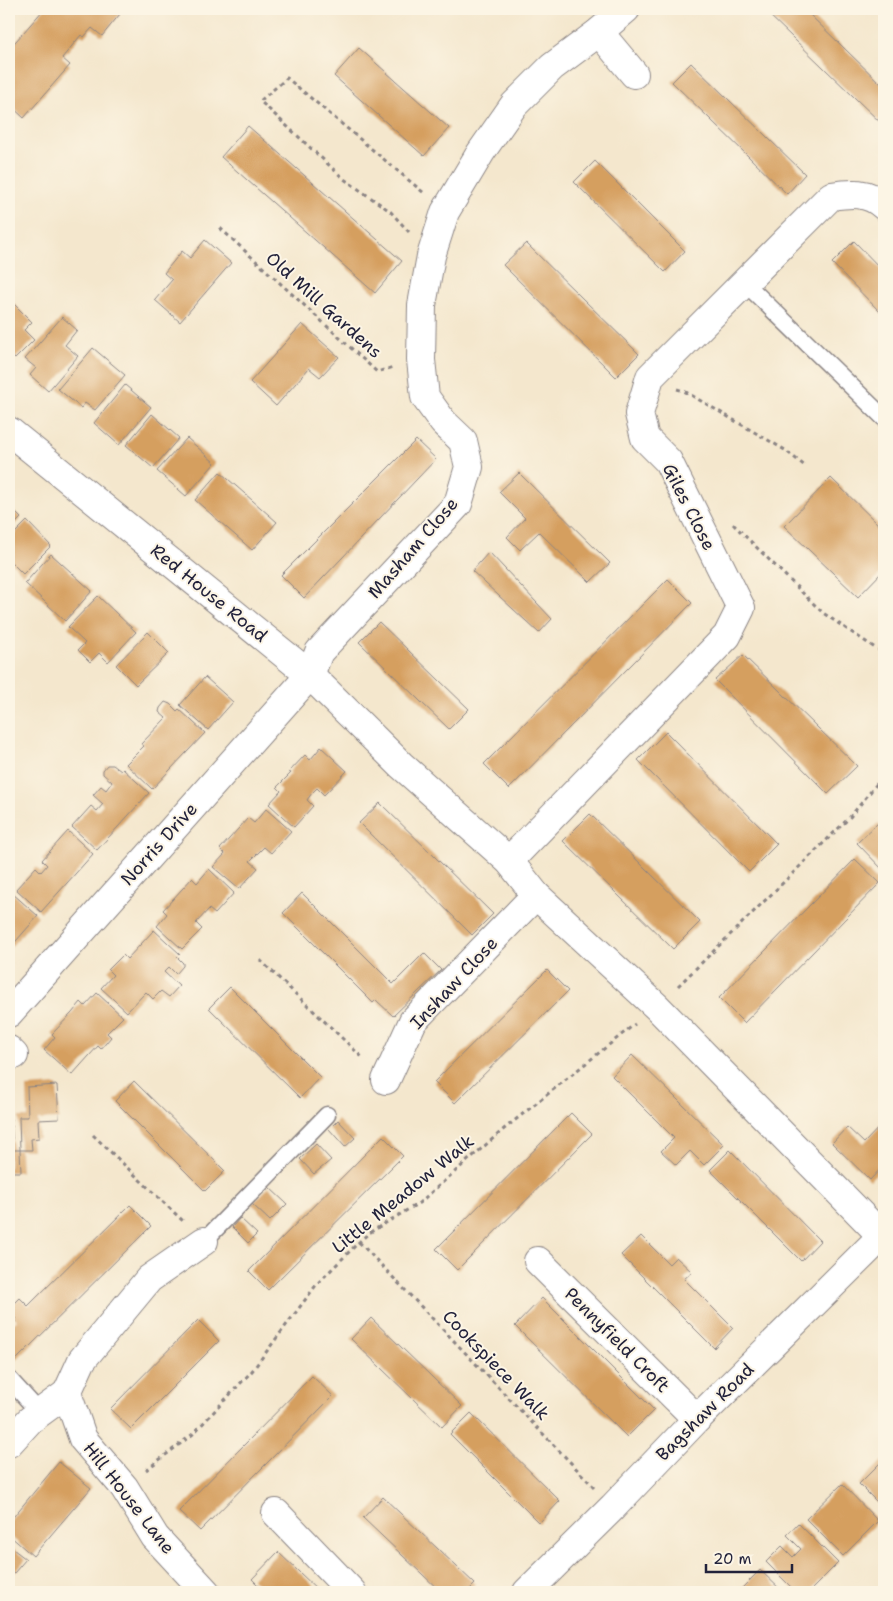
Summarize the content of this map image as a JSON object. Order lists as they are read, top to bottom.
{
  "streets": {
    "street": [
      "Giles Close",
      "Masham Close",
      "Red House Road",
      "Norris Drive",
      "Inshaw Close",
      "Pennyfield Croft",
      "Bagshaw Road",
      "Hill House Lane"
    ],
    "path": ["Old Mill Gardens", "Little Meadow Walk", "Cookspiece Walk"]
  },
  "crossings": [
    ["Old Mill Gardens", "Masham Close"],
    ["Giles Close", "Red House Road"],
    ["Masham Close", "Red House Road"],
    ["Masham Close", "Norris Drive"],
    ["Red House Road", "Norris Drive"],
    ["Red House Road", "Inshaw Close"],
    ["Red House Road", "Little Meadow Walk"],
    ["Red House Road", "Bagshaw Road"],
    ["Little Meadow Walk", "Cookspiece Walk"],
    ["Little Meadow Walk", "Hill House Lane"],
    ["Pennyfield Croft", "Bagshaw Road"],
    ["Cookspiece Walk", "Bagshaw Road"]
  ],
  "scale_bar": "20 m"
}
